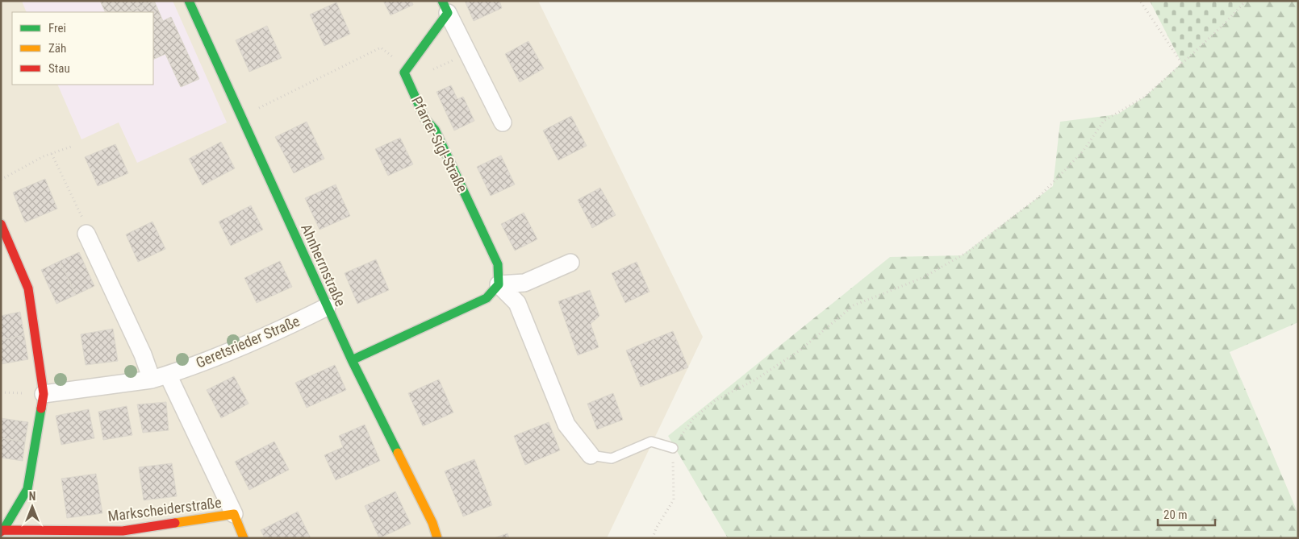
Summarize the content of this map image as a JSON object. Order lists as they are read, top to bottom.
{
  "streets": {
    "street": [
      "Pfarrer-Sigl-Straße",
      "Ahnherrnstraße",
      "Geretsrieder Straße",
      "Markscheiderstraße"
    ]
  },
  "crossings": [
    ["Ahnherrnstraße", "Geretsrieder Straße"]
  ],
  "legend": ["Frei", "Zäh", "Stau"],
  "scale_bar": "20 m",
  "north": "top"
}
